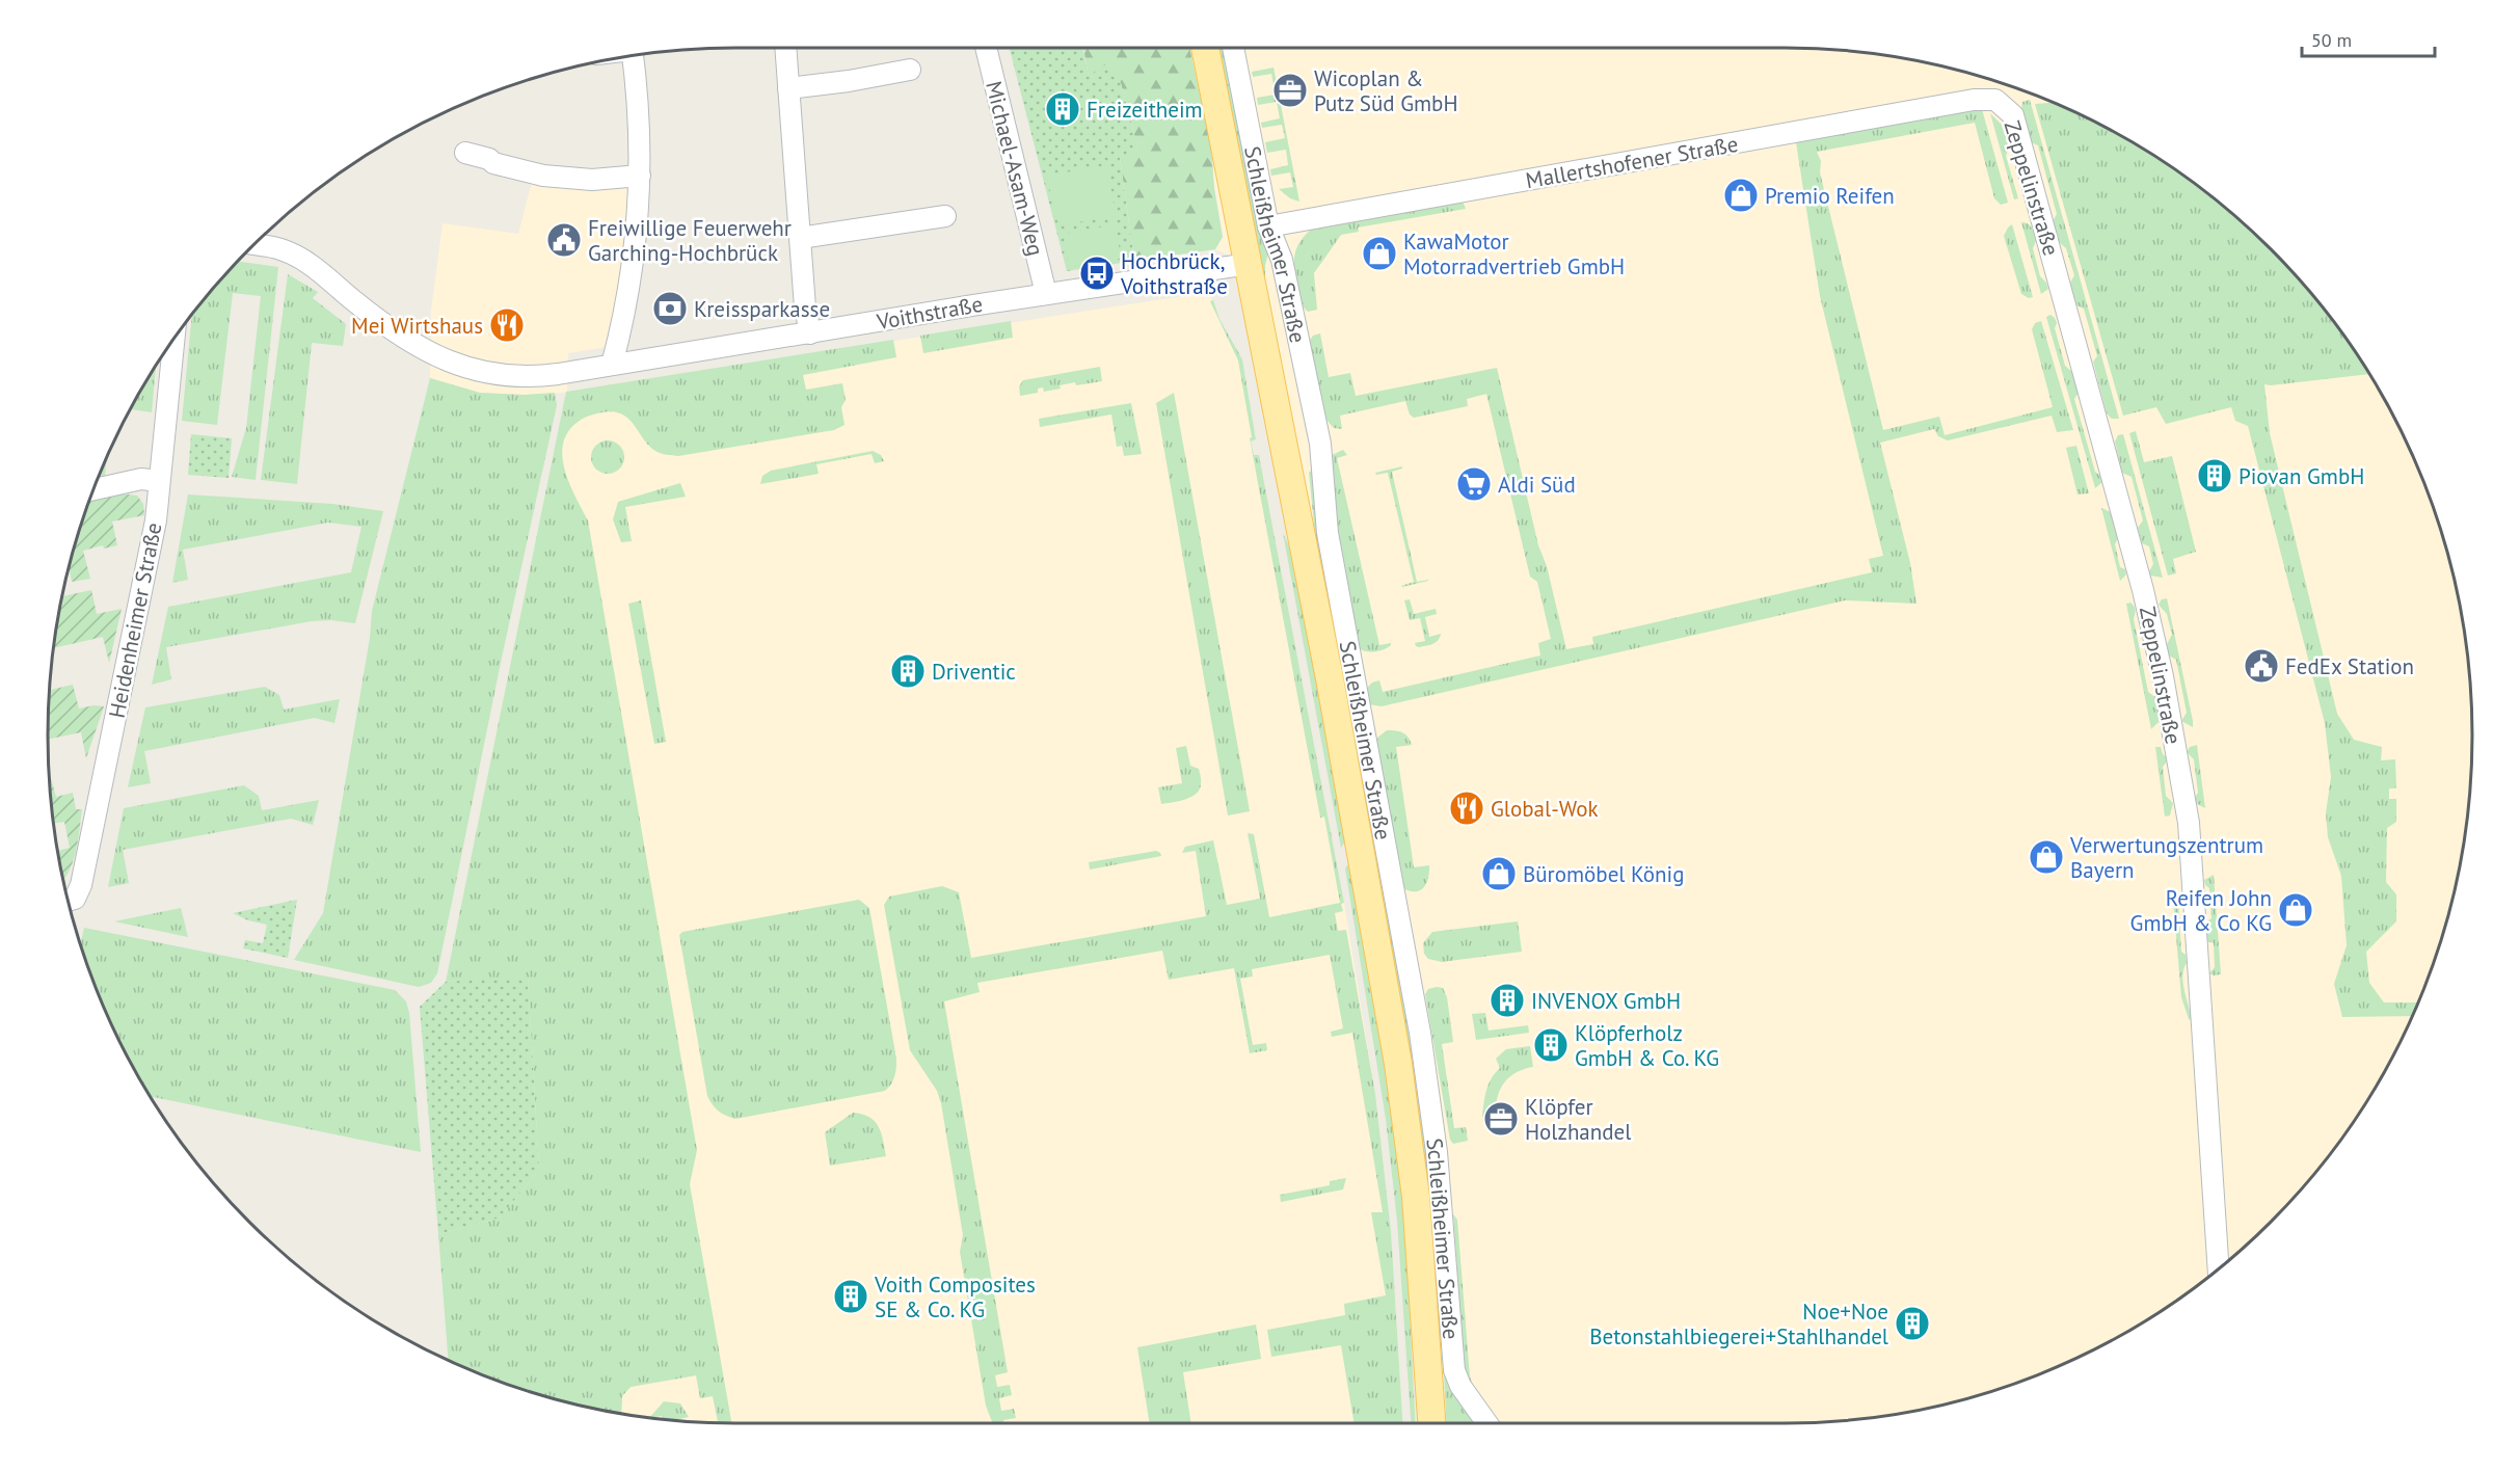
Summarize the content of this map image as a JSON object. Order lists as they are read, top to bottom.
{
  "streets": {
    "main road": ["Schleißheimer Straße"],
    "street": [
      "Mallertshofener Straße",
      "Michael-Asam-Weg",
      "Zeppelinstraße",
      "Voithstraße",
      "Heidenheimer Straße"
    ]
  },
  "crossings": [
    ["Mallertshofener Straße", "Zeppelinstraße"],
    ["Mallertshofener Straße", "Schleißheimer Straße"],
    ["Michael-Asam-Weg", "Voithstraße"],
    ["Schleißheimer Straße", "Voithstraße"]
  ],
  "places": {
    "office": ["Wicoplan & Putz Süd GmbH", "Klöpfer Holzhandel"],
    "building": [
      "Freizeitheim",
      "Piovan GmbH",
      "Driventic",
      "INVENOX GmbH",
      "Klöpferholz GmbH & Co. KG",
      "Voith Composites SE & Co. KG",
      "Noe+Noe Betonstahlbiegerei+Stahlhandel"
    ],
    "shop": [
      "Premio Reifen",
      "KawaMotor Motorradvertrieb GmbH",
      "Verwertungszentrum Bayern",
      "Büromöbel König",
      "Reifen John GmbH & Co KG"
    ],
    "public building": ["Freiwillige Feuerwehr Garching-Hochbrück", "FedEx Station"],
    "bus stop": ["Hochbrück, Voithstraße"],
    "bank": ["Kreissparkasse"],
    "restaurant": ["Mei Wirtshaus", "Global-Wok"],
    "supermarket": ["Aldi Süd"]
  },
  "scale_bar": "50 m"
}
